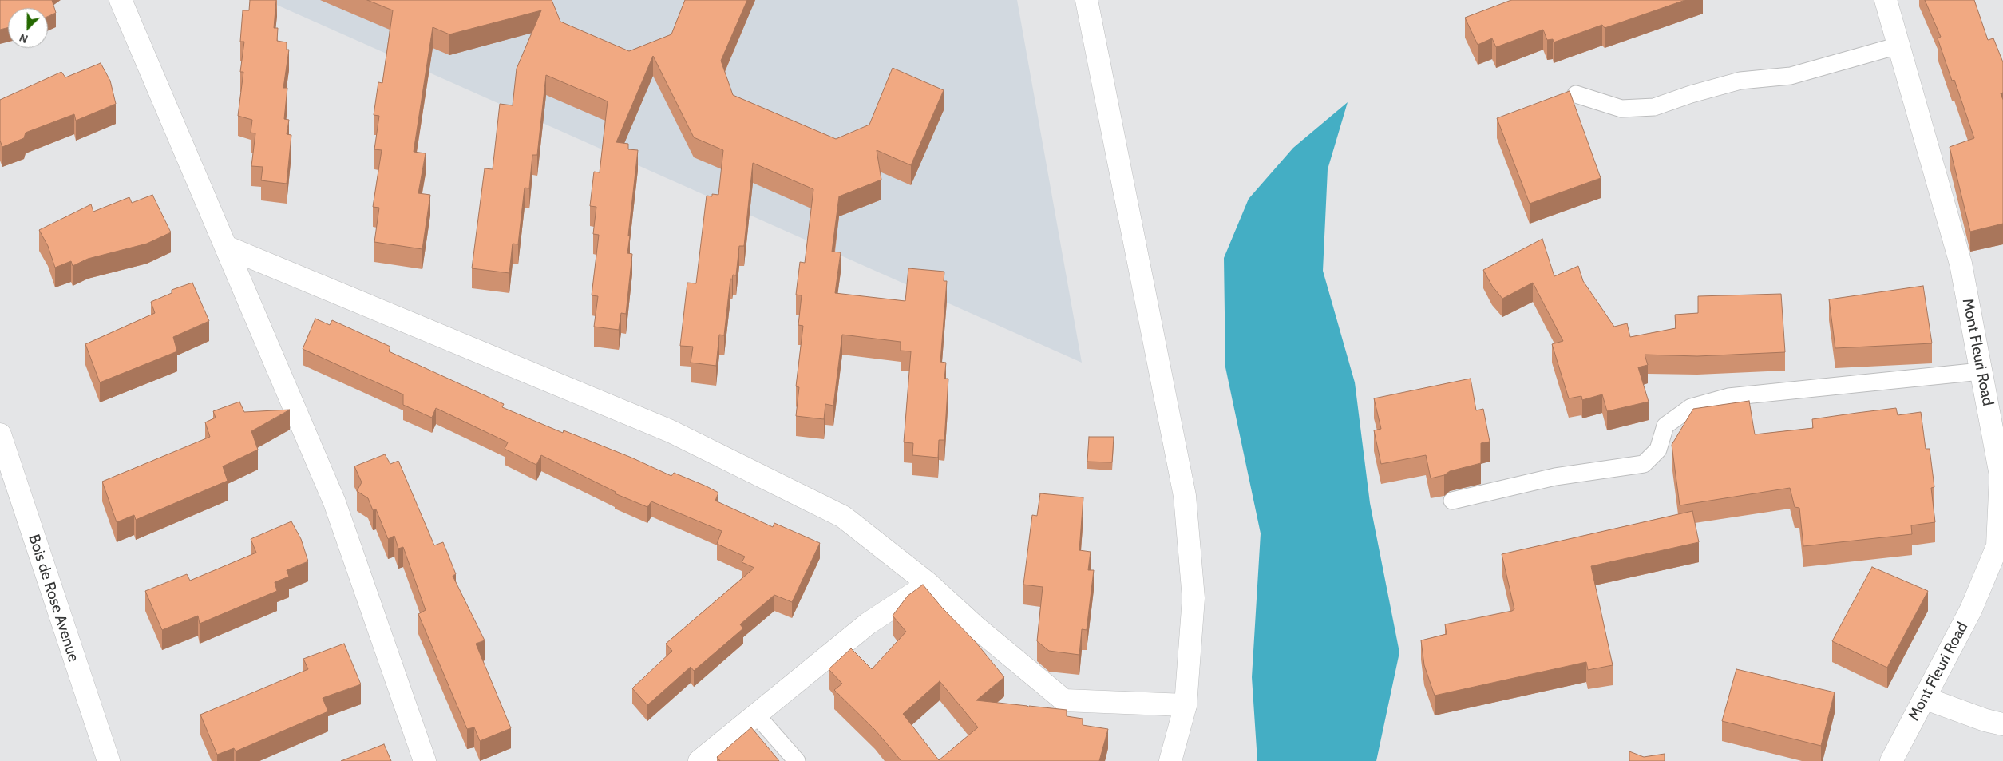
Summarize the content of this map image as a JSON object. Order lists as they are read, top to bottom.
{
  "streets": {
    "street": ["Mont Fleuri Road", "Bois de Rose Avenue"]
  },
  "north": "bottom left"
}
